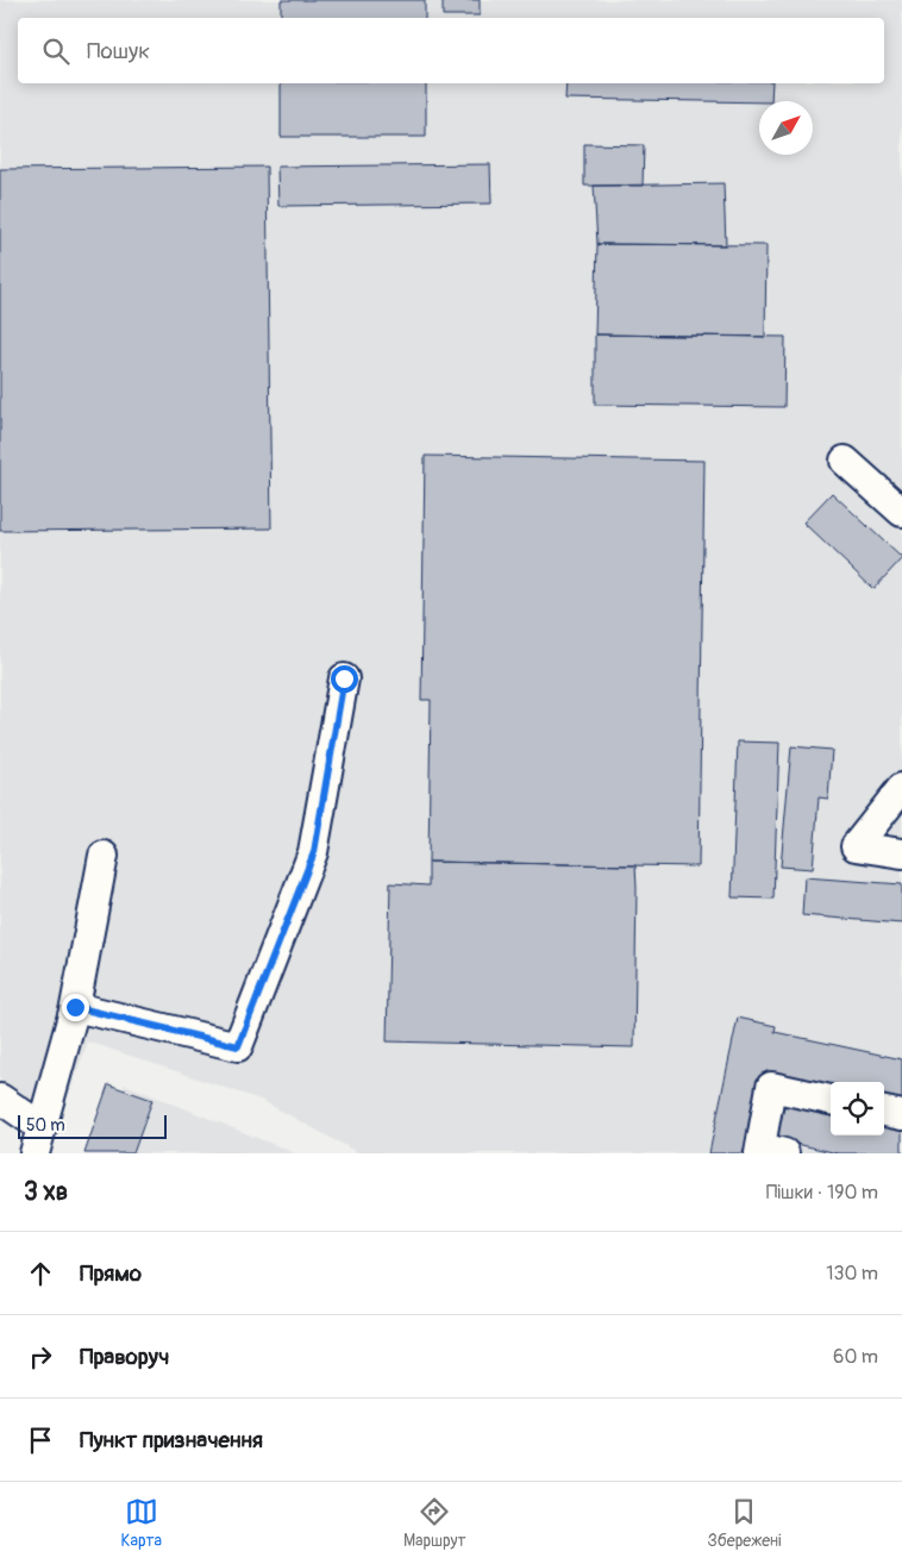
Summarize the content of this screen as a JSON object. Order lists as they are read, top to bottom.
{
  "scale_bar": "50 m",
  "north": "top right",
  "page": {
    "search": "Пошук",
    "scale": "50 m",
    "heading": ["3 хв", "Пішки · 190 m"],
    "list": [
      ["Прямо", "130 m"],
      ["Праворуч", "60 m"],
      "Пункт призначення"
    ],
    "nav": ["Карта", "Маршрут", "Збережені"]
  }
}
